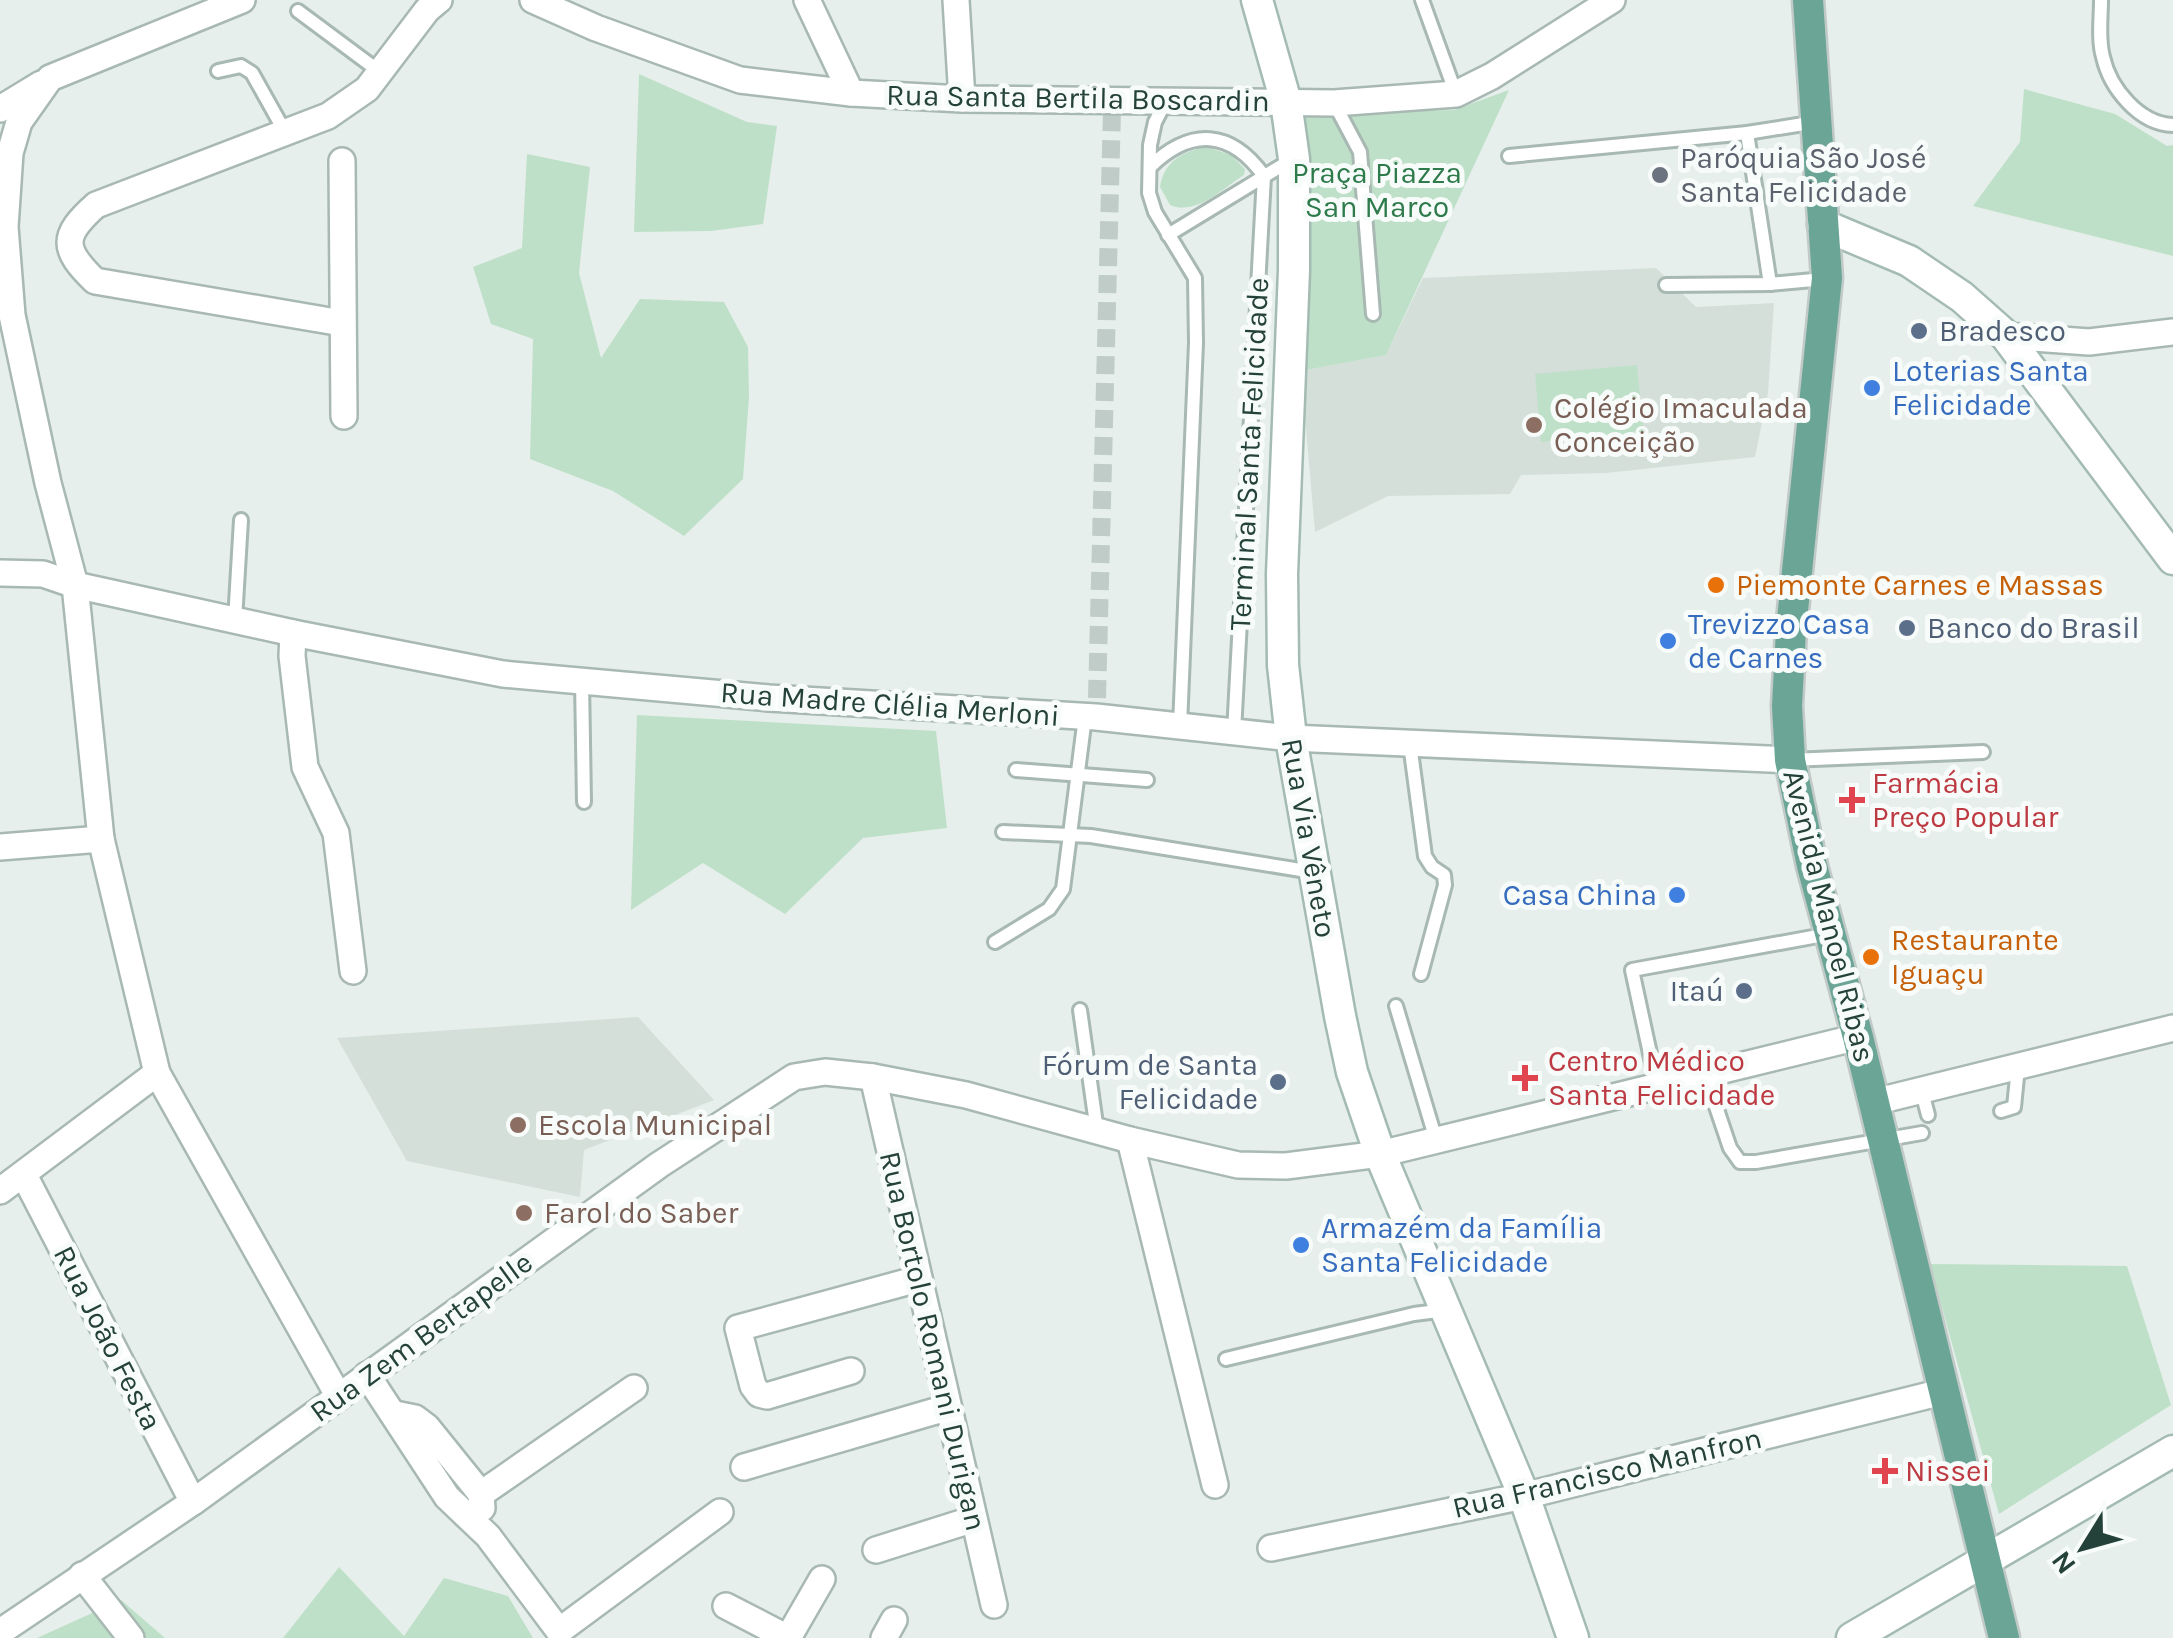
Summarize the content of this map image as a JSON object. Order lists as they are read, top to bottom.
{
  "streets": {
    "main road": ["Rua Via Vêneto", "Avenida Manoel Ribas"],
    "street": [
      "Rua Santa Bertila Boscardin",
      "Rua Madre Clélia Merloni",
      "Rua Zem Bertapelle",
      "Rua João Festa",
      "Rua Bortolo Romani Durigan",
      "Rua Francisco Manfron"
    ],
    "lane": ["Terminal Santa Felicidade"]
  },
  "crossings": [
    ["Rua Santa Bertila Boscardin", "Terminal Santa Felicidade"],
    ["Rua Santa Bertila Boscardin", "Rua Via Vêneto"],
    ["Terminal Santa Felicidade", "Rua Madre Clélia Merloni"],
    ["Rua Madre Clélia Merloni", "Rua Via Vêneto"],
    ["Rua Madre Clélia Merloni", "Avenida Manoel Ribas"],
    ["Rua Via Vêneto", "Rua Zem Bertapelle"],
    ["Rua Via Vêneto", "Rua Francisco Manfron"],
    ["Avenida Manoel Ribas", "Rua Zem Bertapelle"],
    ["Avenida Manoel Ribas", "Rua Francisco Manfron"],
    ["Rua Zem Bertapelle", "Rua João Festa"],
    ["Rua Zem Bertapelle", "Rua Bortolo Romani Durigan"]
  ],
  "parks": ["Praça Piazza San Marco"],
  "places": {
    "other": [
      "Paróquia São José Santa Felicidade",
      "Bradesco",
      "Loterias Santa Felicidade",
      "Colégio Imaculada Conceição",
      "Piemonte Carnes e Massas",
      "Banco do Brasil",
      "Trevizzo Casa de Carnes",
      "Casa China",
      "Restaurante Iguaçu",
      "Itaú",
      "Fórum de Santa Felicidade",
      "Escola Municipal",
      "Farol do Saber",
      "Armazém da Família Santa Felicidade"
    ],
    "health": ["Farmácia Preço Popular", "Centro Médico Santa Felicidade", "Nissei"]
  },
  "north": "bottom left"
}
